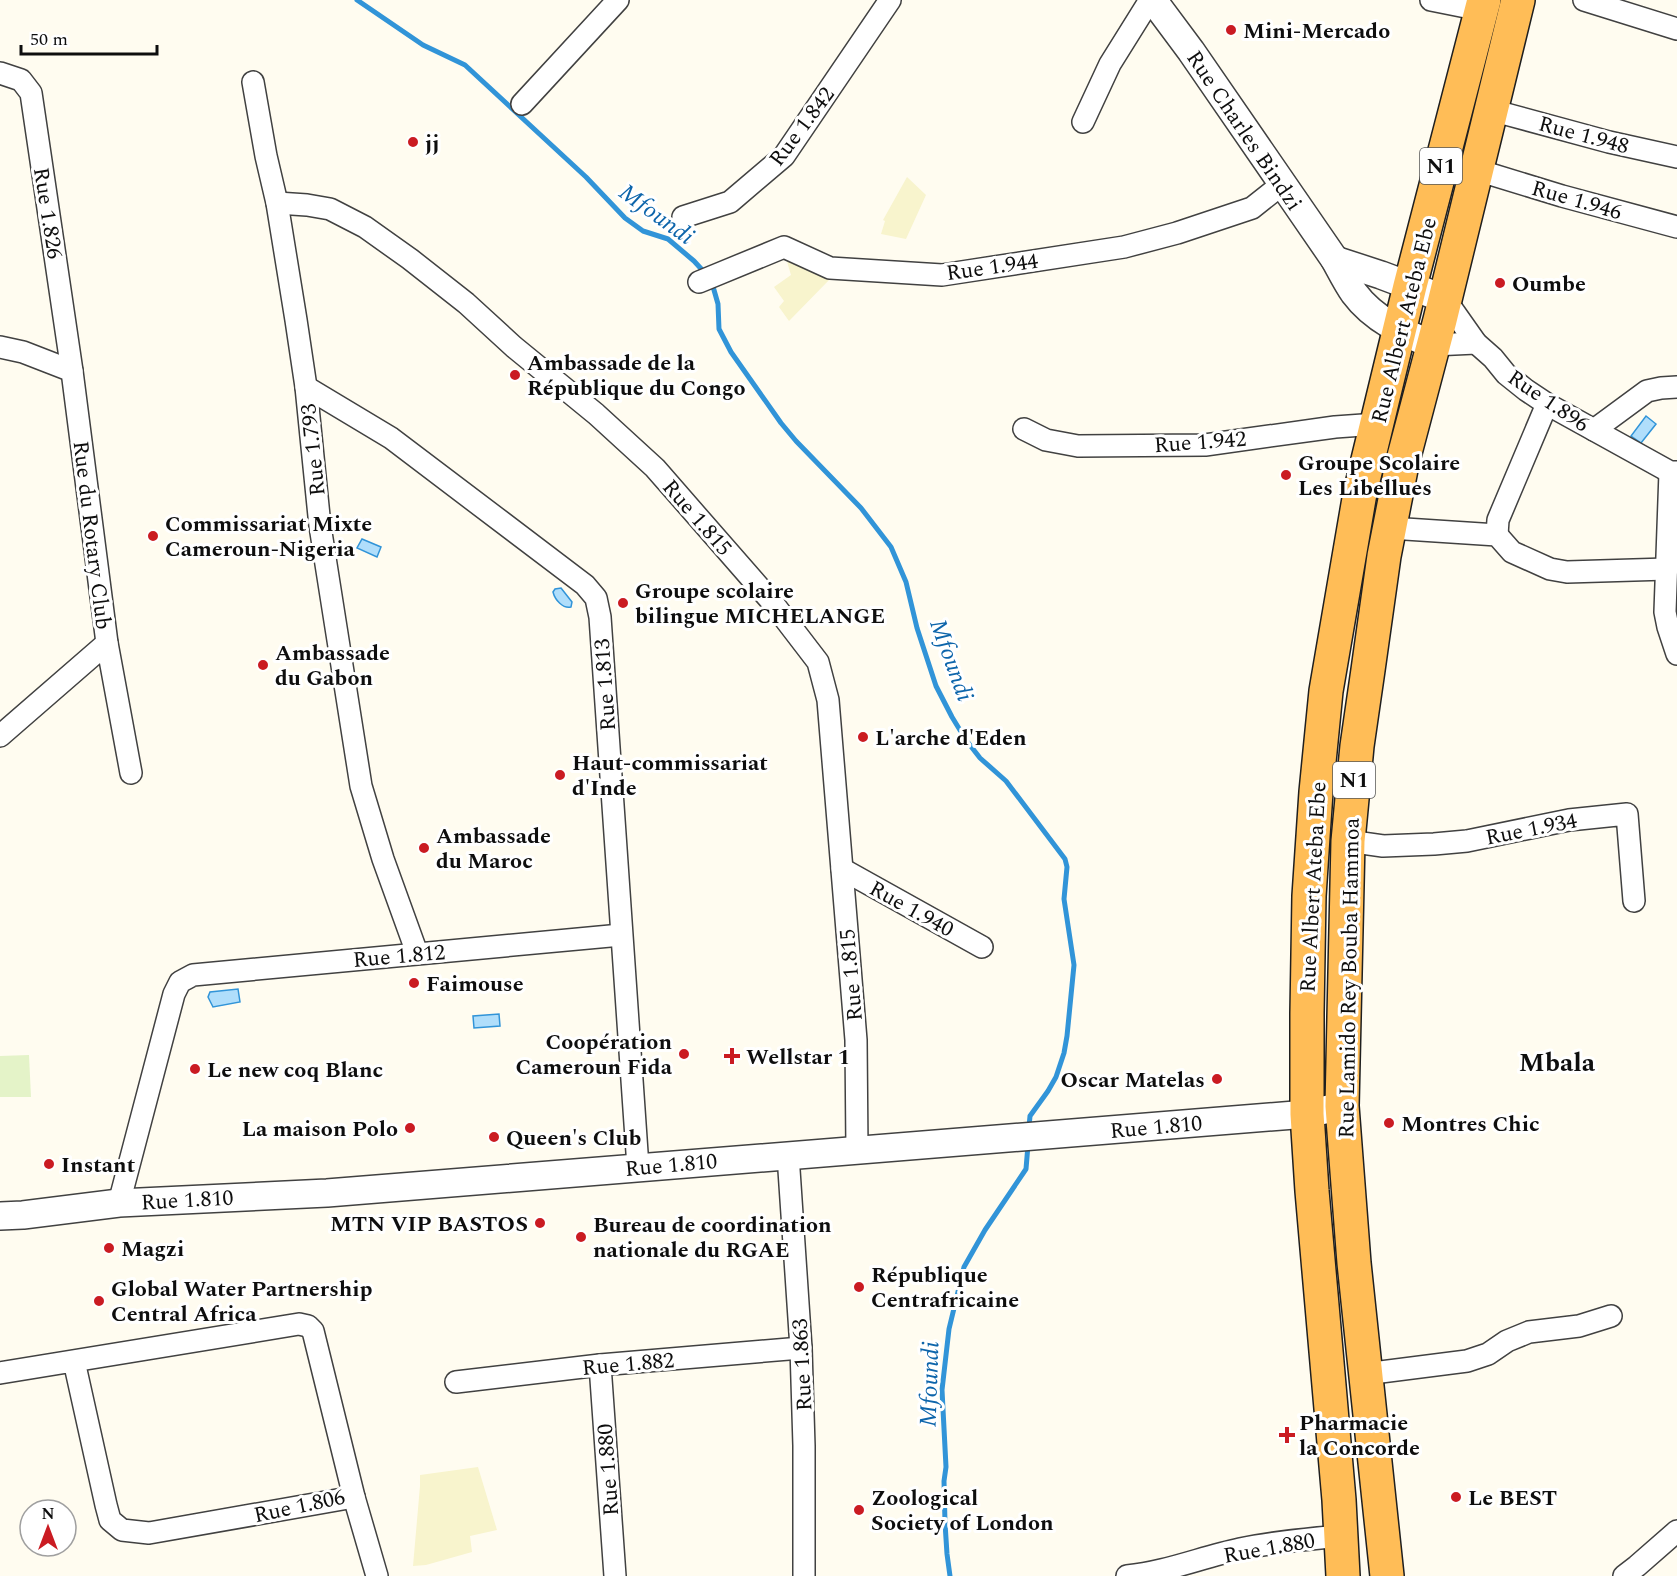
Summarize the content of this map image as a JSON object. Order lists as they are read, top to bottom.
{
  "streets": {
    "highway": ["N1", "Rue Albert Ateba Ebe", "Rue Lamido Rey Bouba Hammoa"],
    "street": [
      "Rue 1.842",
      "Rue Charles Bindzi",
      "Rue 1.948",
      "Rue 1.946",
      "Rue 1.826",
      "Rue 1.944",
      "Rue 1.896",
      "Rue 1.942",
      "Rue 1.793",
      "Rue 1.815",
      "Rue du Rotary Club",
      "Rue 1.813",
      "Rue 1.934",
      "Rue 1.940",
      "Rue 1.812",
      "Rue 1.810",
      "Rue 1.882",
      "Rue 1.863",
      "Rue 1.880",
      "Rue 1.806"
    ]
  },
  "crossings": [
    ["Rue Charles Bindzi", "Rue 1.944"],
    ["Rue Charles Bindzi", "Rue Albert Ateba Ebe"],
    ["Rue Charles Bindzi", "Rue 1.896"],
    ["Rue Charles Bindzi", "Rue Lamido Rey Bouba Hammoa"],
    ["Rue 1.948", "Rue Lamido Rey Bouba Hammoa"],
    ["Rue 1.946", "Rue Lamido Rey Bouba Hammoa"],
    ["Rue 1.826", "Rue du Rotary Club"],
    ["Rue Albert Ateba Ebe", "Rue 1.942"],
    ["Rue Albert Ateba Ebe", "Rue 1.810"],
    ["Rue Albert Ateba Ebe", "Rue 1.880"],
    ["Rue 1.896", "Rue Lamido Rey Bouba Hammoa"],
    ["Rue 1.793", "Rue 1.815"],
    ["Rue 1.793", "Rue 1.813"],
    ["Rue 1.793", "Rue 1.812"],
    ["Rue 1.815", "Rue 1.940"],
    ["Rue 1.815", "Rue 1.810"],
    ["Rue 1.813", "Rue 1.812"],
    ["Rue 1.813", "Rue 1.810"],
    ["Rue 1.934", "Rue Lamido Rey Bouba Hammoa"],
    ["Rue 1.812", "Rue 1.810"],
    ["Rue Lamido Rey Bouba Hammoa", "Rue 1.810"],
    ["Rue 1.810", "Rue 1.863"],
    ["Rue 1.882", "Rue 1.863"],
    ["Rue 1.882", "Rue 1.880"]
  ],
  "districts": ["Mbala"],
  "water": ["Mfoundi"],
  "places": {
    "other": [
      "Mini-Mercado",
      "jj",
      "Oumbe",
      "Ambassade de la République du Congo",
      "Groupe Scolaire Les Libellues",
      "Commissariat Mixte Cameroun-Nigeria",
      "Groupe scolaire bilingue MICHELANGE",
      "Ambassade du Gabon",
      "L'arche d'Eden",
      "Haut-commissariat d'Inde",
      "Ambassade du Maroc",
      "Faimouse",
      "Coopération Cameroun Fida",
      "Le new coq Blanc",
      "Oscar Matelas",
      "Montres Chic",
      "La maison Polo",
      "Queen's Club",
      "Instant",
      "MTN VIP BASTOS",
      "Bureau de coordination nationale du RGAE",
      "Magzi",
      "République Centrafricaine",
      "Global Water Partnership Central Africa",
      "Le BEST",
      "Zoological Society of London"
    ],
    "health": ["Wellstar 1", "Pharmacie la Concorde"]
  },
  "scale_bar": "50 m",
  "north": "top"
}
